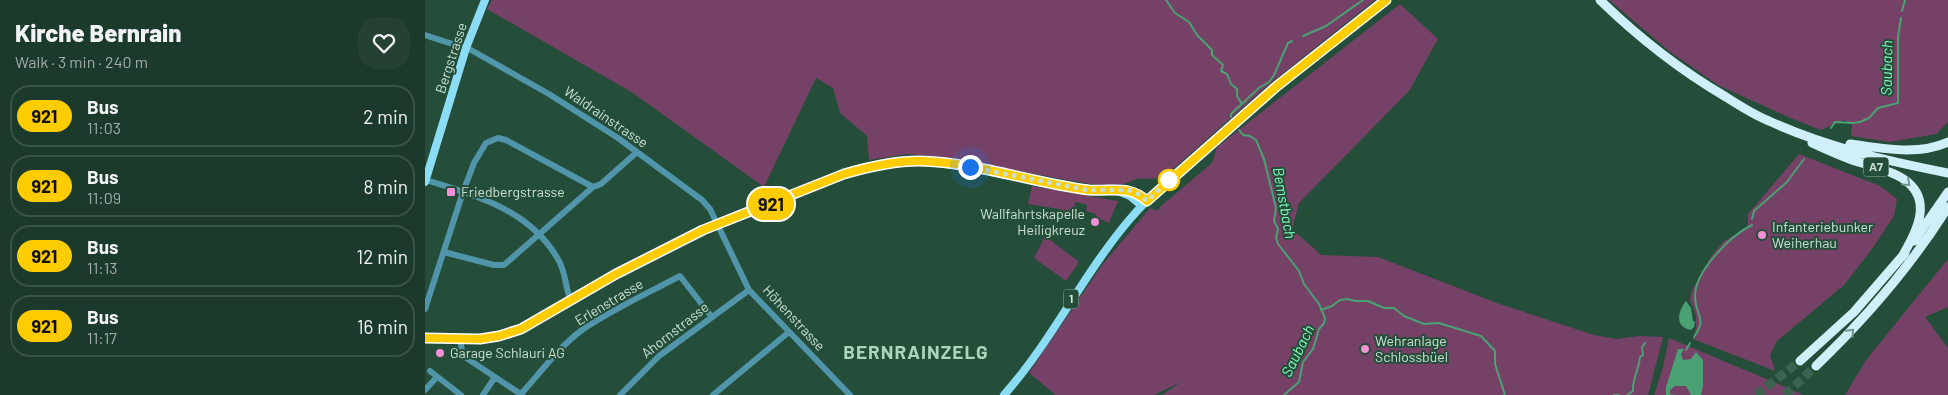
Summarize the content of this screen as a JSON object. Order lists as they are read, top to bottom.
{
  "streets": {
    "highway": ["A7"],
    "main road": ["Bergstrasse", "1"],
    "street": [
      "Waldrainstrasse",
      "Erlenstrasse",
      "Höhenstrasse",
      "Ahornstrasse"
    ]
  },
  "crossings": [
    ["Bergstrasse", "Waldrainstrasse"],
    ["Waldrainstrasse", "Höhenstrasse"],
    ["Erlenstrasse", "Ahornstrasse"],
    ["Höhenstrasse", "Ahornstrasse"]
  ],
  "districts": ["BERNRAINZELG"],
  "water": ["Saubach", "Bemstbach"],
  "places": {
    "transit": ["Friedbergstrasse"],
    "other": [
      "Wallfahrtskapelle Heiligkreuz",
      "Infanteriebunker Weiherhau",
      "Wehranlage Schlossbüel",
      "Garage Schlauri AG"
    ]
  },
  "lines": ["bus line 921"],
  "page": {
    "heading": ["Kirche Bernrain", "Walk · 3 min · 240 m"],
    "on_map": "921",
    "list": [
      {
        "mark": "921",
        "name": "Bus",
        "note": "11:03",
        "value": "2 min"
      },
      {
        "mark": "921",
        "name": "Bus",
        "note": "11:09",
        "value": "8 min"
      },
      {
        "mark": "921",
        "name": "Bus",
        "note": "11:13",
        "value": "12 min"
      },
      {
        "mark": "921",
        "name": "Bus",
        "note": "11:17",
        "value": "16 min"
      }
    ]
  }
}
